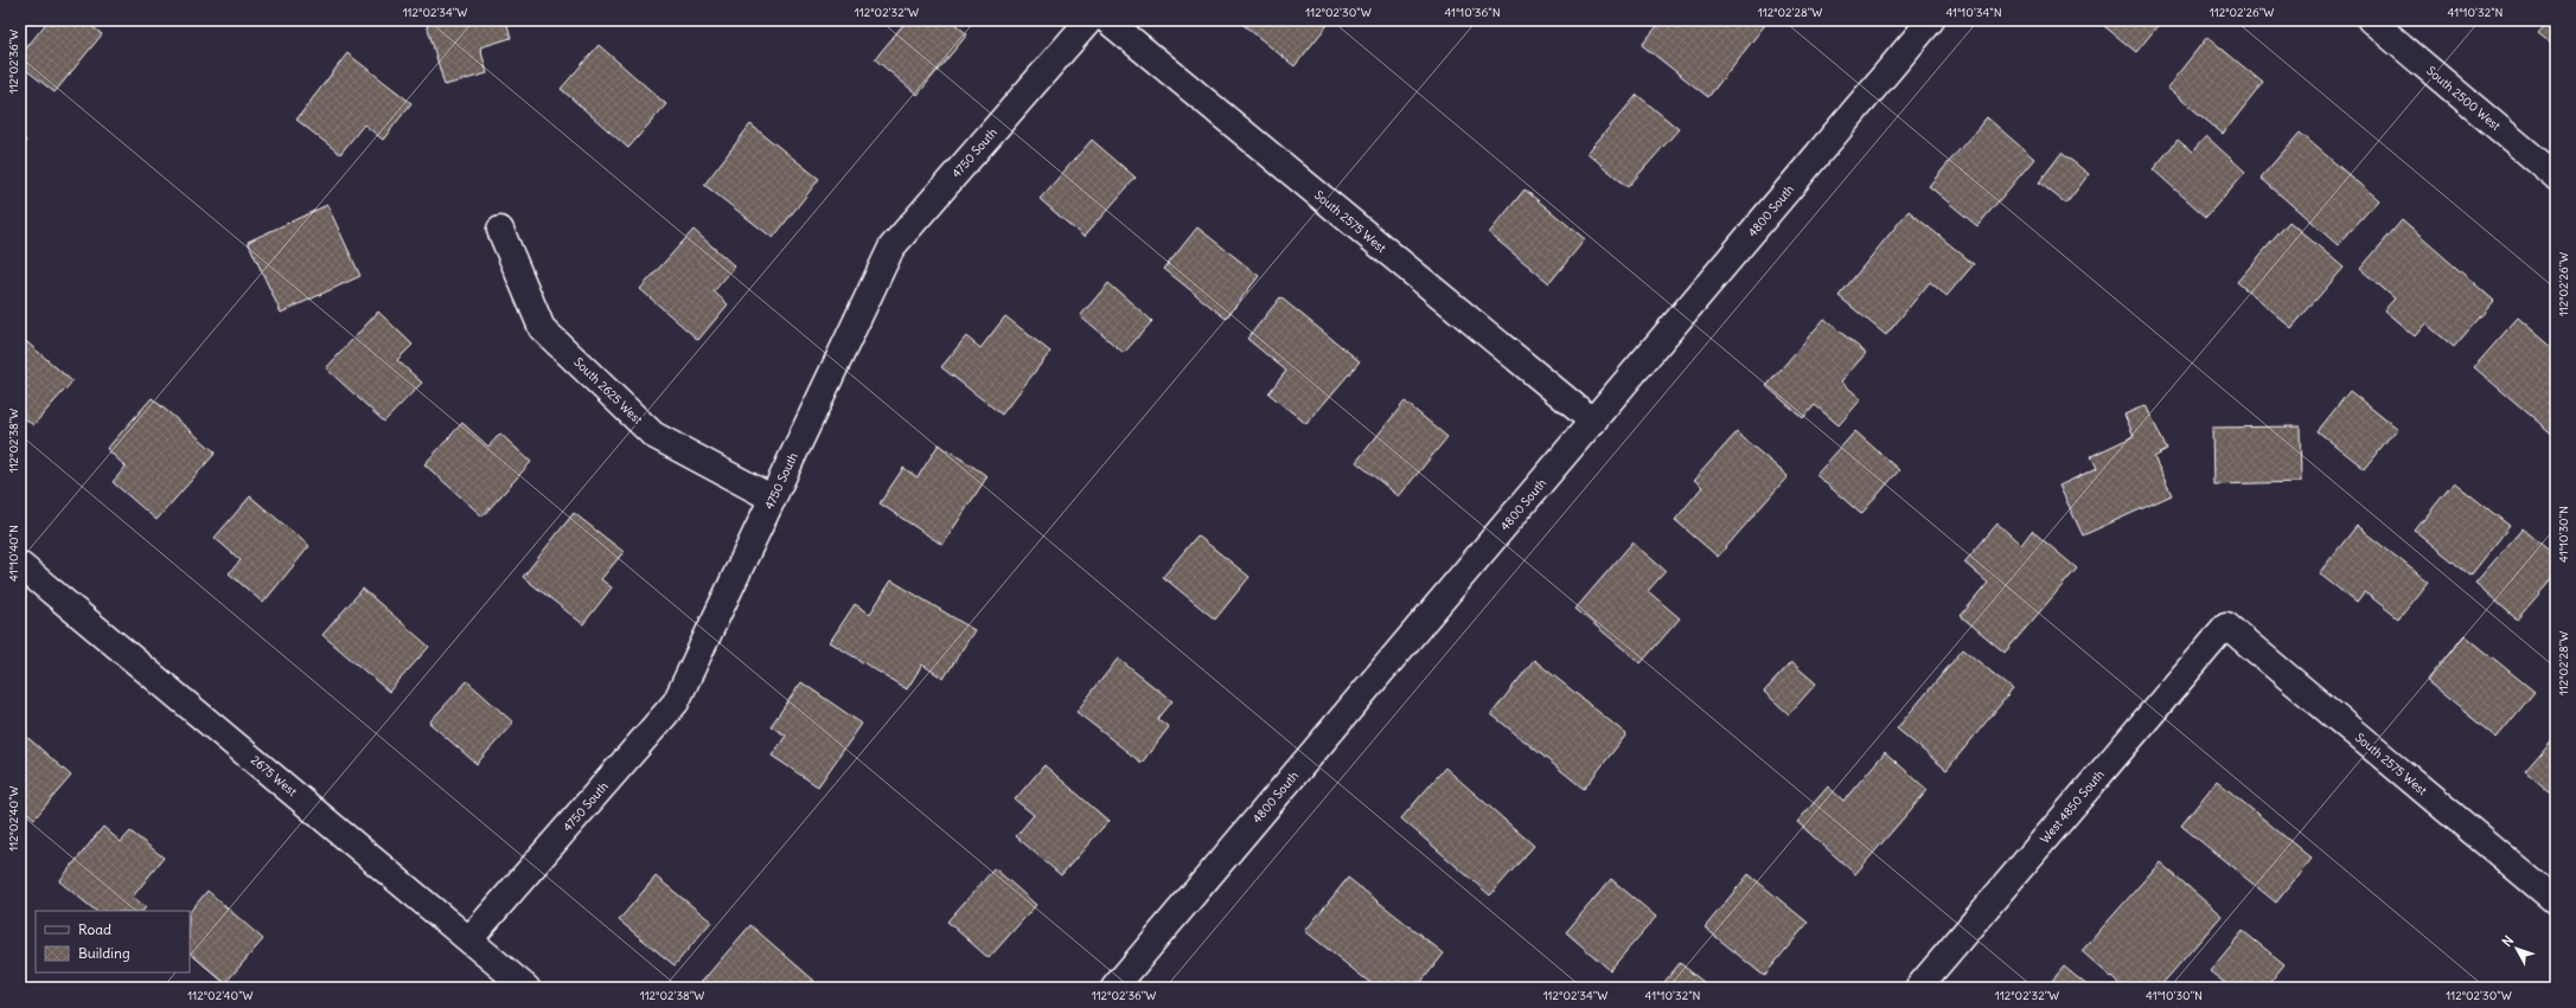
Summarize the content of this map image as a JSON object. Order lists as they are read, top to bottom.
{
  "streets": {
    "street": [
      "South 2500 West",
      "4750 South",
      "4800 South",
      "South 2575 West",
      "South 2625 West",
      "2675 West",
      "West 4850 South"
    ]
  },
  "crossings": [
    ["4750 South", "South 2625 West"],
    ["4750 South", "2675 West"],
    ["4800 South", "South 2575 West"],
    ["South 2575 West", "West 4850 South"]
  ],
  "legend": ["Road", "Building"],
  "north": "top left",
  "coordinates": [
    "112°02'34\"W",
    "112°02'32\"W",
    "112°02'30\"W",
    "41°10'36\"N",
    "112°02'28\"W",
    "41°10'34\"N",
    "112°02'26\"W",
    "41°10'32\"N",
    "112°02'36\"W",
    "112°02'38\"W",
    "41°10'30\"N",
    "41°10'40\"N",
    "112°02'40\"W"
  ]
}
